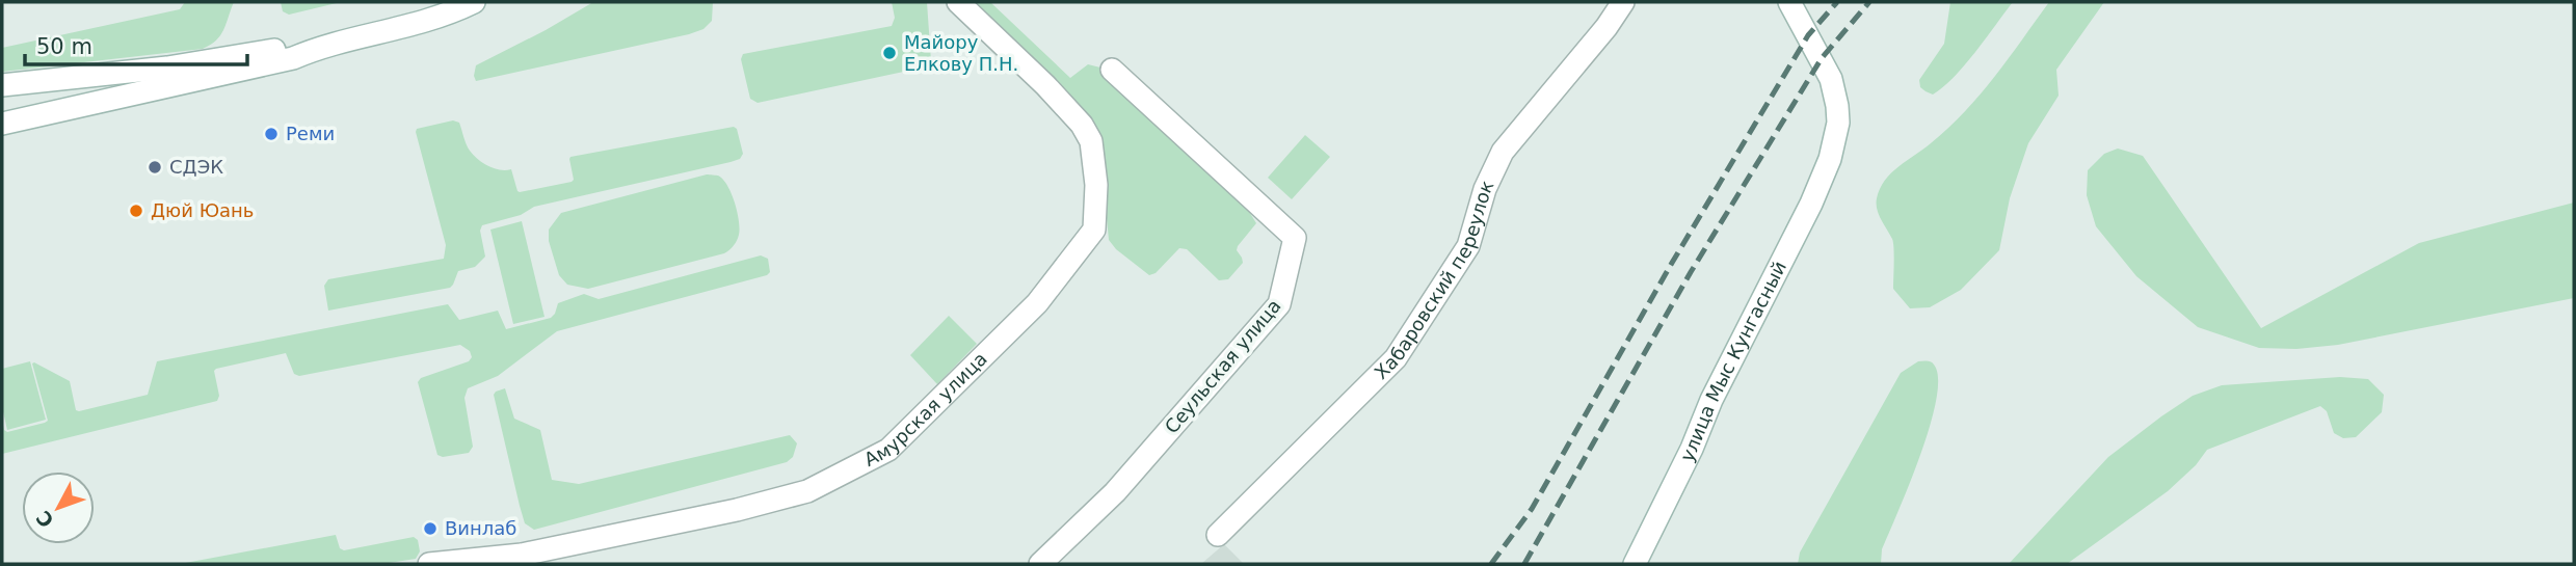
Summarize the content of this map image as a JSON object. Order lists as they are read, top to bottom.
{
  "streets": {
    "street": [
      "Хабаровский переулок",
      "улица Мыс Кунгасный",
      "Сеульская улица",
      "Амурская улица"
    ]
  },
  "places": [
    "Майору Елкову П.Н.",
    "Реми",
    "СДЭК",
    "Дюй Юань",
    "Винлаб"
  ],
  "scale_bar": "50 m",
  "north": "bottom left"
}
